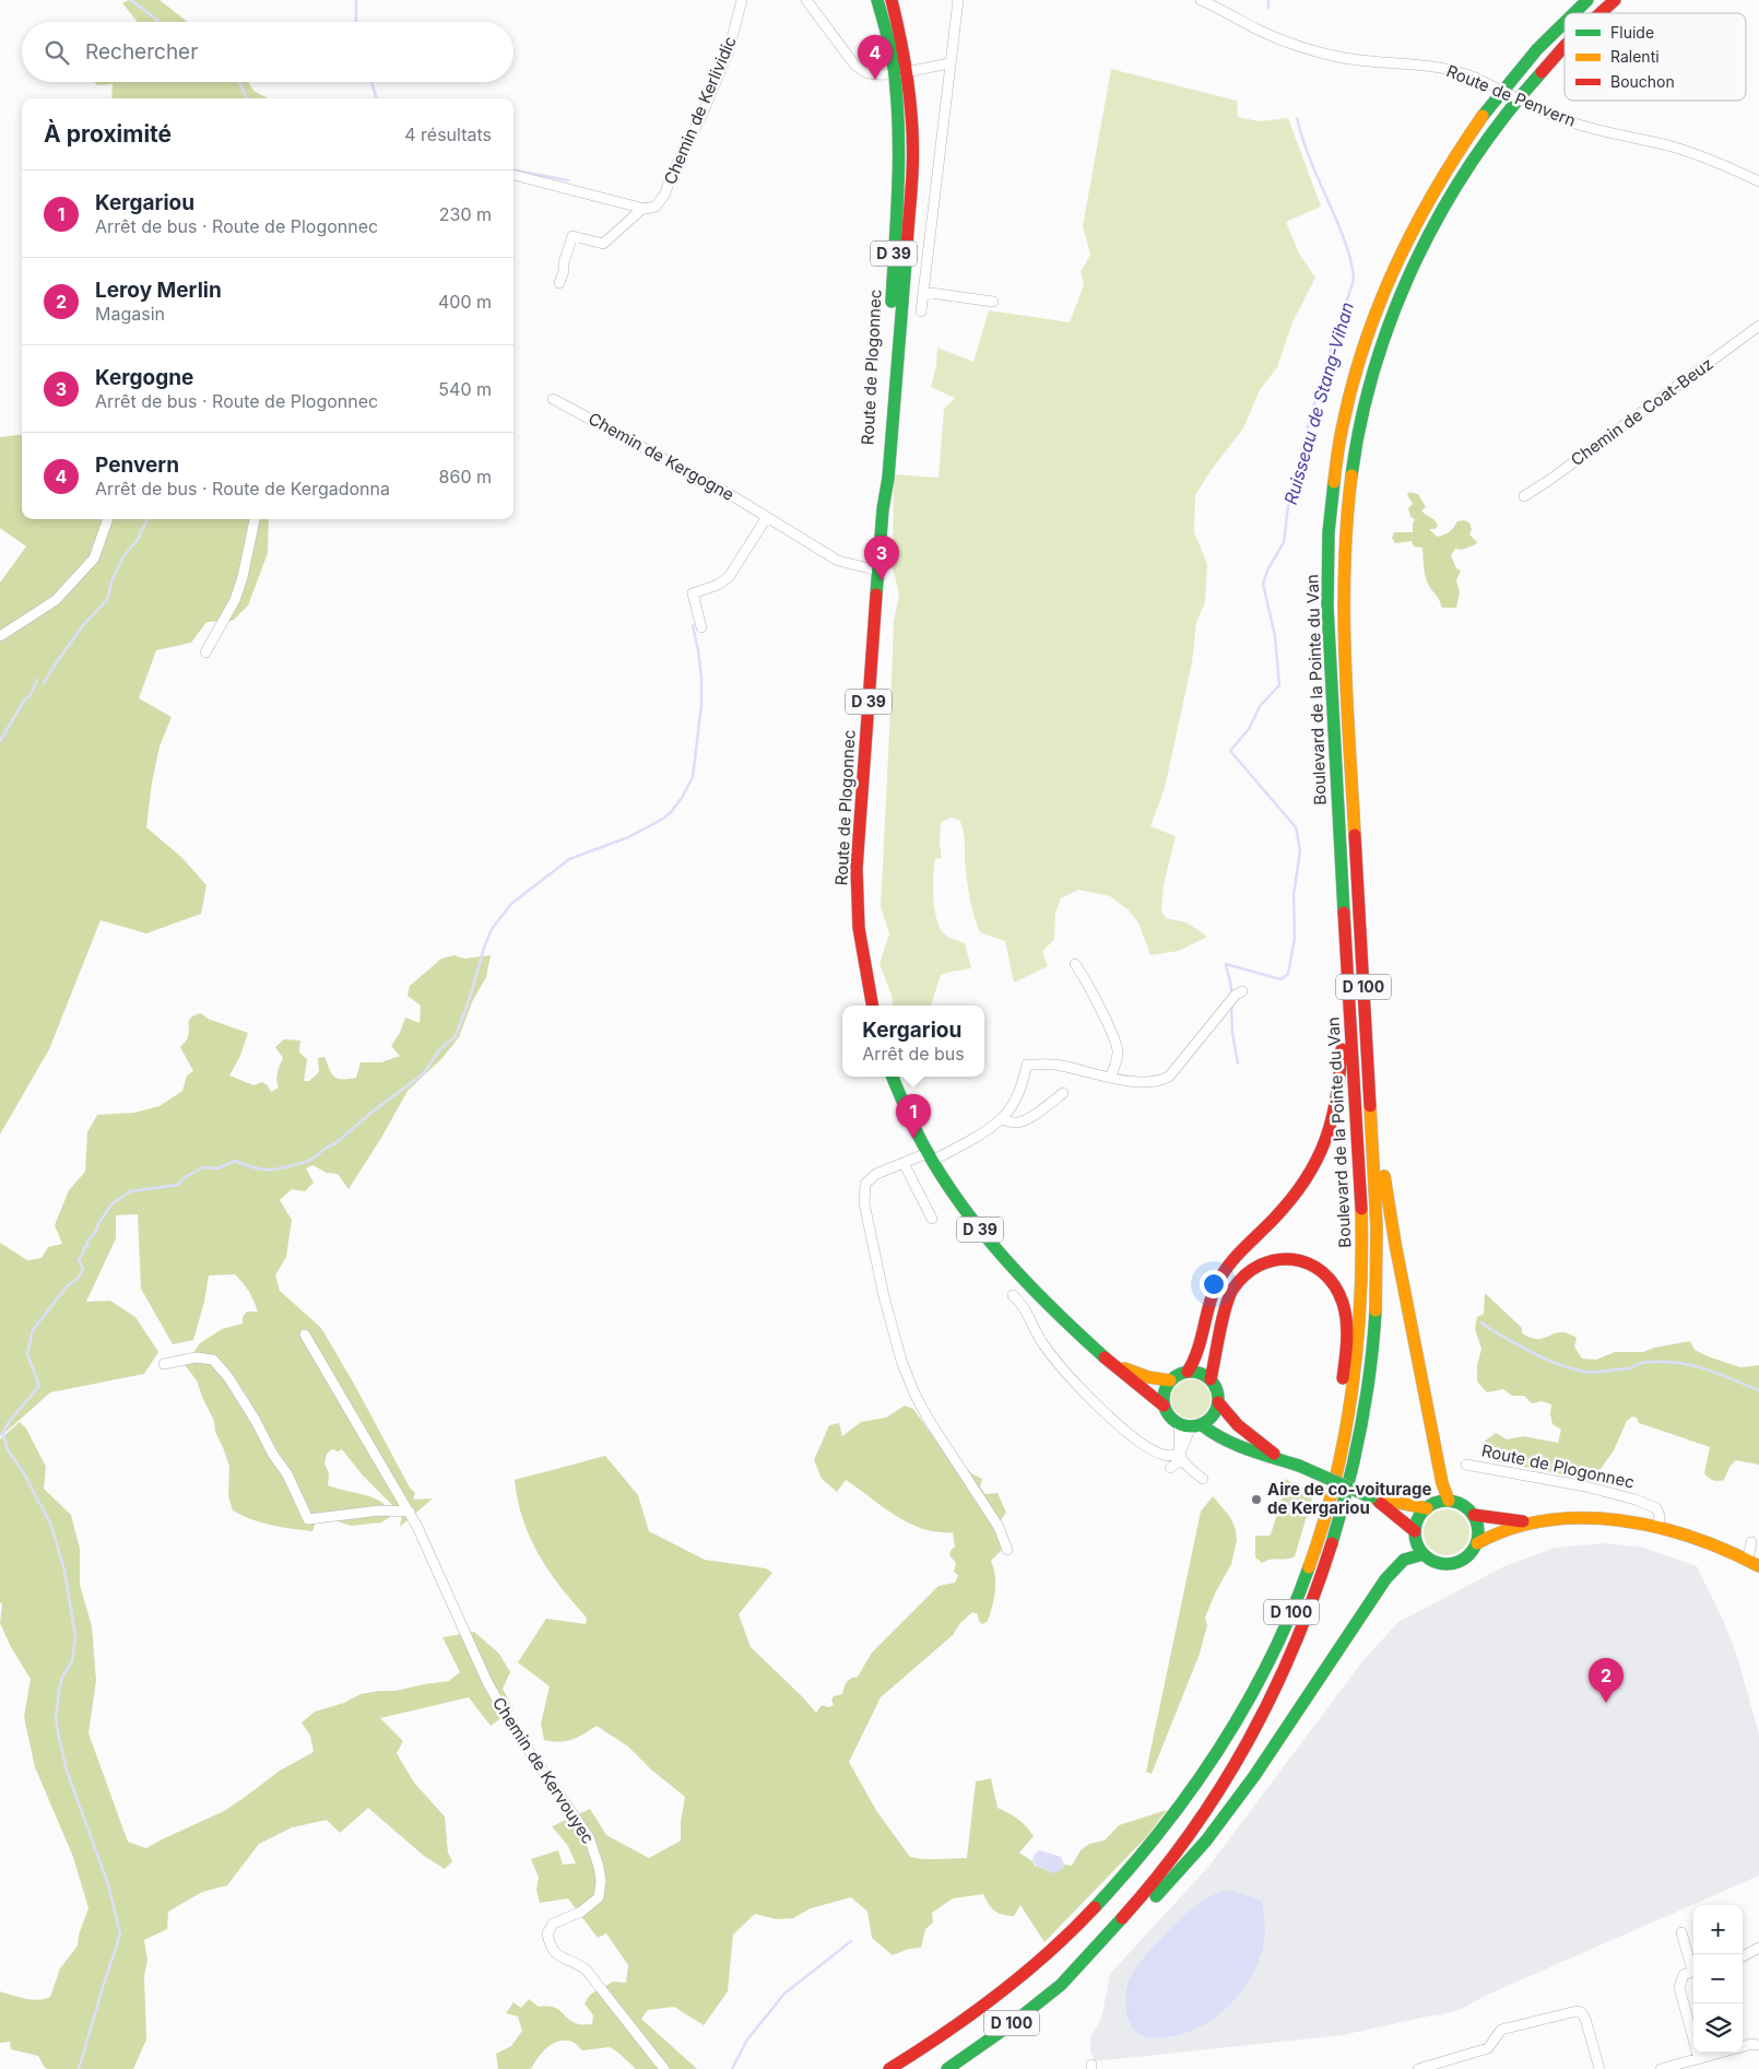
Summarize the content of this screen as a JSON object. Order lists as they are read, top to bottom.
{
  "streets": {
    "main road": [
      "D 39",
      "Route de Plogonnec",
      "Boulevard de la Pointe du Van",
      "D 100"
    ],
    "street": [
      "Route de Penvern",
      "Chemin de Kerlividic",
      "Chemin de Coat-Beuz",
      "Chemin de Kergogne",
      "Chemin de Kervouyec"
    ]
  },
  "crossings": [
    ["D 39", "D 100"],
    ["Route de Plogonnec", "Chemin de Kergogne"],
    ["Boulevard de la Pointe du Van", "D 100"]
  ],
  "water": ["Ruisseau de Stang-Vihan"],
  "places": ["Aire de co-voiturage de Kergariou"],
  "legend": ["Fluide", "Ralenti", "Bouchon"],
  "page": {
    "search": "Rechercher",
    "pins": [
      "4",
      "3",
      "1",
      "2"
    ],
    "heading": ["À proximité", "4 résultats"],
    "list": [
      {
        "mark": "1",
        "name": "Kergariou",
        "note": "Arrêt de bus · Route de Plogonnec",
        "value": "230 m"
      },
      {
        "mark": "2",
        "name": "Leroy Merlin",
        "note": "Magasin",
        "value": "400 m"
      },
      {
        "mark": "3",
        "name": "Kergogne",
        "note": "Arrêt de bus · Route de Plogonnec",
        "value": "540 m"
      },
      {
        "mark": "4",
        "name": "Penvern",
        "note": "Arrêt de bus · Route de Kergadonna",
        "value": "860 m"
      }
    ],
    "popup": ["Kergariou", "Arrêt de bus"],
    "map_buttons": ["+", "−"]
  }
}
